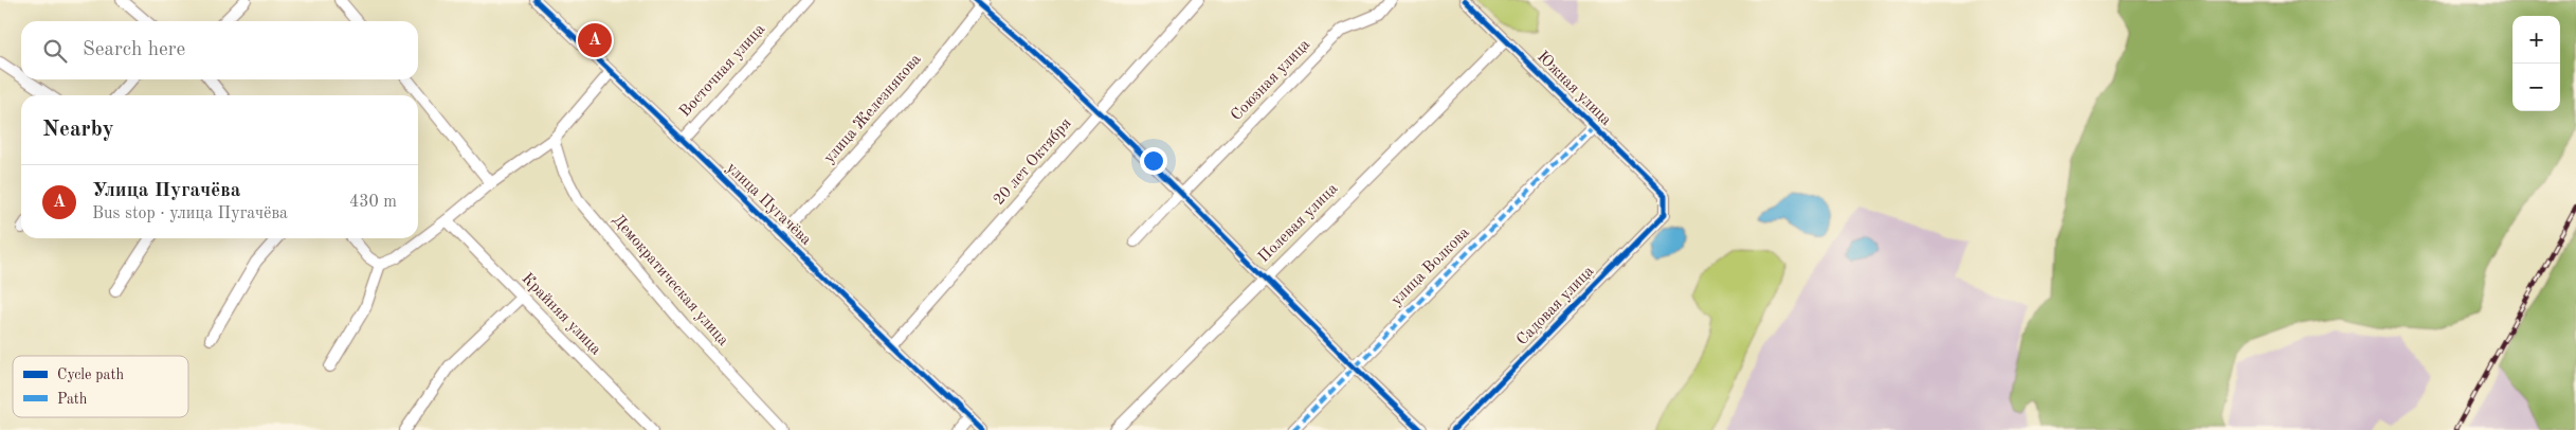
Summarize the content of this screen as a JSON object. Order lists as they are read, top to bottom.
{
  "streets": {
    "street": [
      "Восточная улица",
      "Союзная улица",
      "Южная улица",
      "улица Железнякова",
      "20 лет Октября",
      "улица Пугачёва",
      "Полевая улица",
      "улица Волкова",
      "Демократическая улица",
      "Садовая улица",
      "Крайняя улица"
    ]
  },
  "crossings": [
    ["Восточная улица", "улица Пугачёва"],
    ["Южная улица", "Полевая улица"],
    ["Южная улица", "улица Волкова"],
    ["Южная улица", "Садовая улица"],
    ["улица Железнякова", "улица Пугачёва"],
    ["20 лет Октября", "улица Пугачёва"]
  ],
  "legend": ["Cycle path", "Path"],
  "page": {
    "map_buttons": ["+", "−"],
    "pins": "A",
    "search": "Search here",
    "heading": "Nearby",
    "list": [
      {
        "mark": "A",
        "name": "Улица Пугачёва",
        "note": "Bus stop · улица Пугачёва",
        "value": "430 m"
      }
    ]
  }
}
